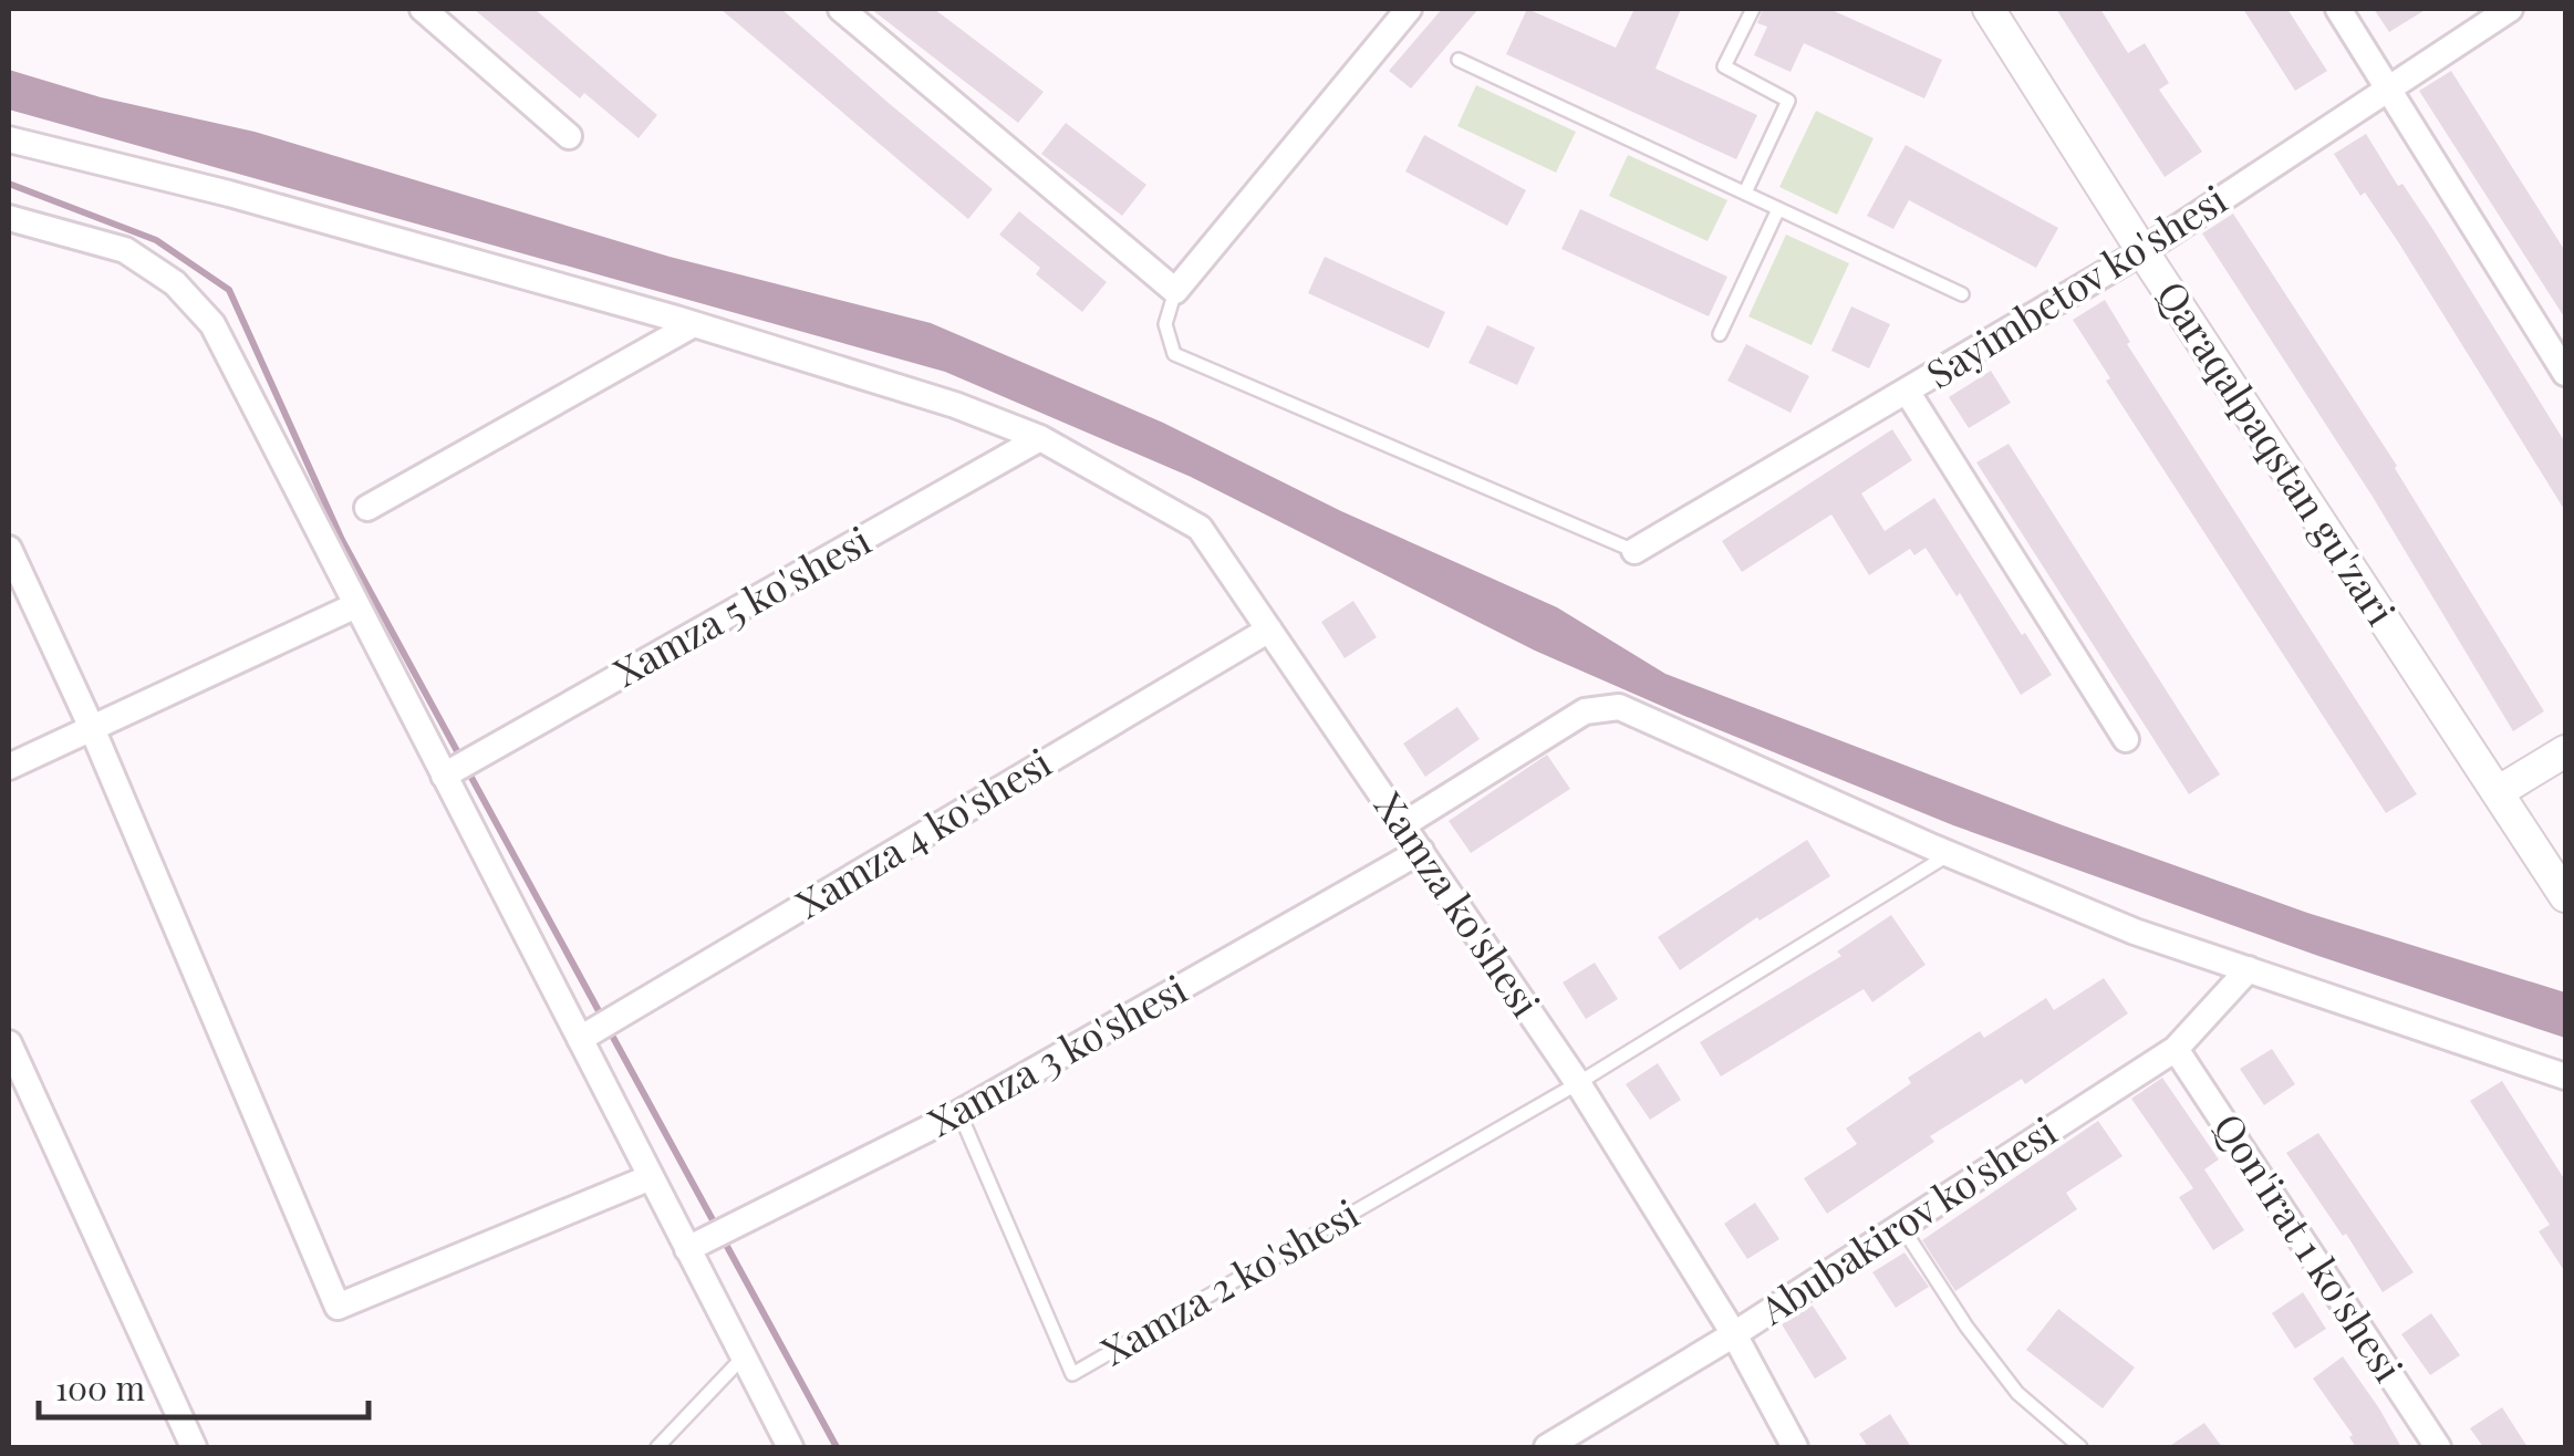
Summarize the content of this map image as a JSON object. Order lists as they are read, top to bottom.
{
  "streets": {
    "street": [
      "Sayimbetov ko'shesi",
      "Qaraqalpaqstan gu'zari",
      "Xamza 5 ko'shesi",
      "Xamza 4 ko'shesi",
      "Xamza ko'shesi",
      "Xamza 3 ko'shesi",
      "Abubakirov ko'shesi",
      "Qon'irat 1 ko'shesi"
    ],
    "lane": ["Xamza 2 ko'shesi"]
  },
  "crossings": [
    ["Sayimbetov ko'shesi", "Qaraqalpaqstan gu'zari"],
    ["Xamza 5 ko'shesi", "Xamza ko'shesi"],
    ["Xamza 4 ko'shesi", "Xamza ko'shesi"],
    ["Xamza ko'shesi", "Xamza 3 ko'shesi"],
    ["Xamza ko'shesi", "Abubakirov ko'shesi"],
    ["Xamza ko'shesi", "Xamza 2 ko'shesi"],
    ["Xamza 3 ko'shesi", "Xamza 2 ko'shesi"],
    ["Abubakirov ko'shesi", "Qon'irat 1 ko'shesi"]
  ],
  "scale_bar": "100 m"
}
